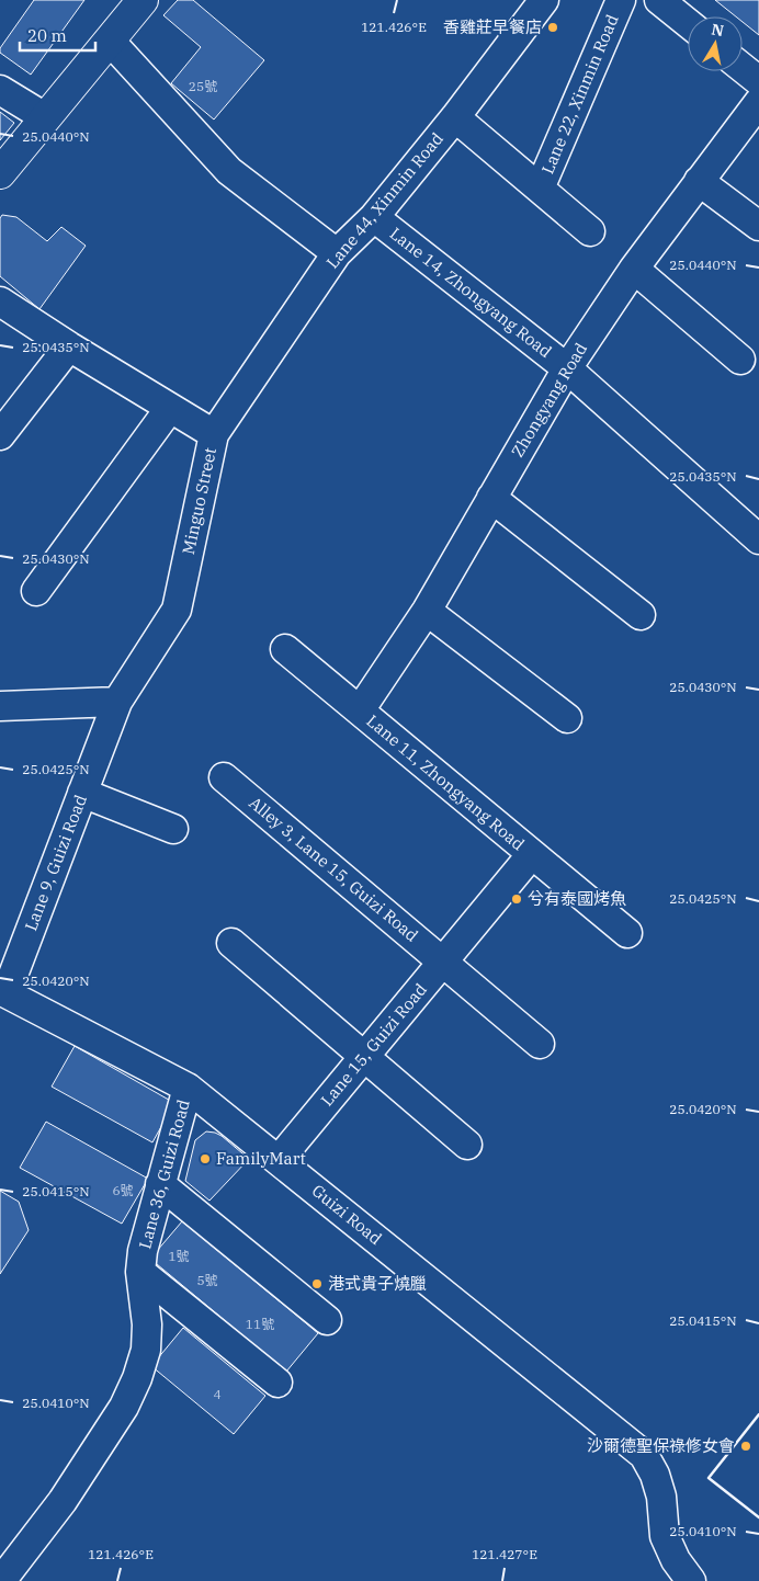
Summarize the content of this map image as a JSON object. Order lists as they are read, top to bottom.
{
  "streets": {
    "street": [
      "Lane 22, Xinmin Road",
      "Lane 44, Xinmin Road",
      "Lane 14, Zhongyang Road",
      "Zhongyang Road",
      "Minguo Street",
      "Lane 11, Zhongyang Road",
      "Lane 9, Guizi Road",
      "Alley 3, Lane 15, Guizi Road",
      "Lane 15, Guizi Road",
      "Lane 36, Guizi Road",
      "Guizi Road"
    ]
  },
  "crossings": [
    ["Lane 44, Xinmin Road", "Lane 14, Zhongyang Road"],
    ["Lane 44, Xinmin Road", "Minguo Street"],
    ["Lane 14, Zhongyang Road", "Zhongyang Road"],
    ["Zhongyang Road", "Lane 11, Zhongyang Road"],
    ["Minguo Street", "Lane 9, Guizi Road"],
    ["Lane 11, Zhongyang Road", "Lane 15, Guizi Road"],
    ["Lane 9, Guizi Road", "Guizi Road"],
    ["Alley 3, Lane 15, Guizi Road", "Lane 15, Guizi Road"],
    ["Lane 15, Guizi Road", "Guizi Road"],
    ["Lane 36, Guizi Road", "Guizi Road"]
  ],
  "places": [
    "香雞莊早餐店",
    "兮有泰國烤魚",
    "FamilyMart",
    "港式貴子燒臘",
    "沙爾德聖保祿修女會"
  ],
  "house_numbers": [
    "25號",
    "6號",
    "1號",
    "5號",
    "11號",
    "4"
  ],
  "scale_bar": "20 m",
  "north": "top",
  "coordinates": [
    "121.426°E",
    "25.0440°N",
    "25.0435°N",
    "25.0430°N",
    "25.0425°N",
    "25.0420°N",
    "25.0415°N",
    "25.0410°N",
    "121.427°E"
  ]
}
